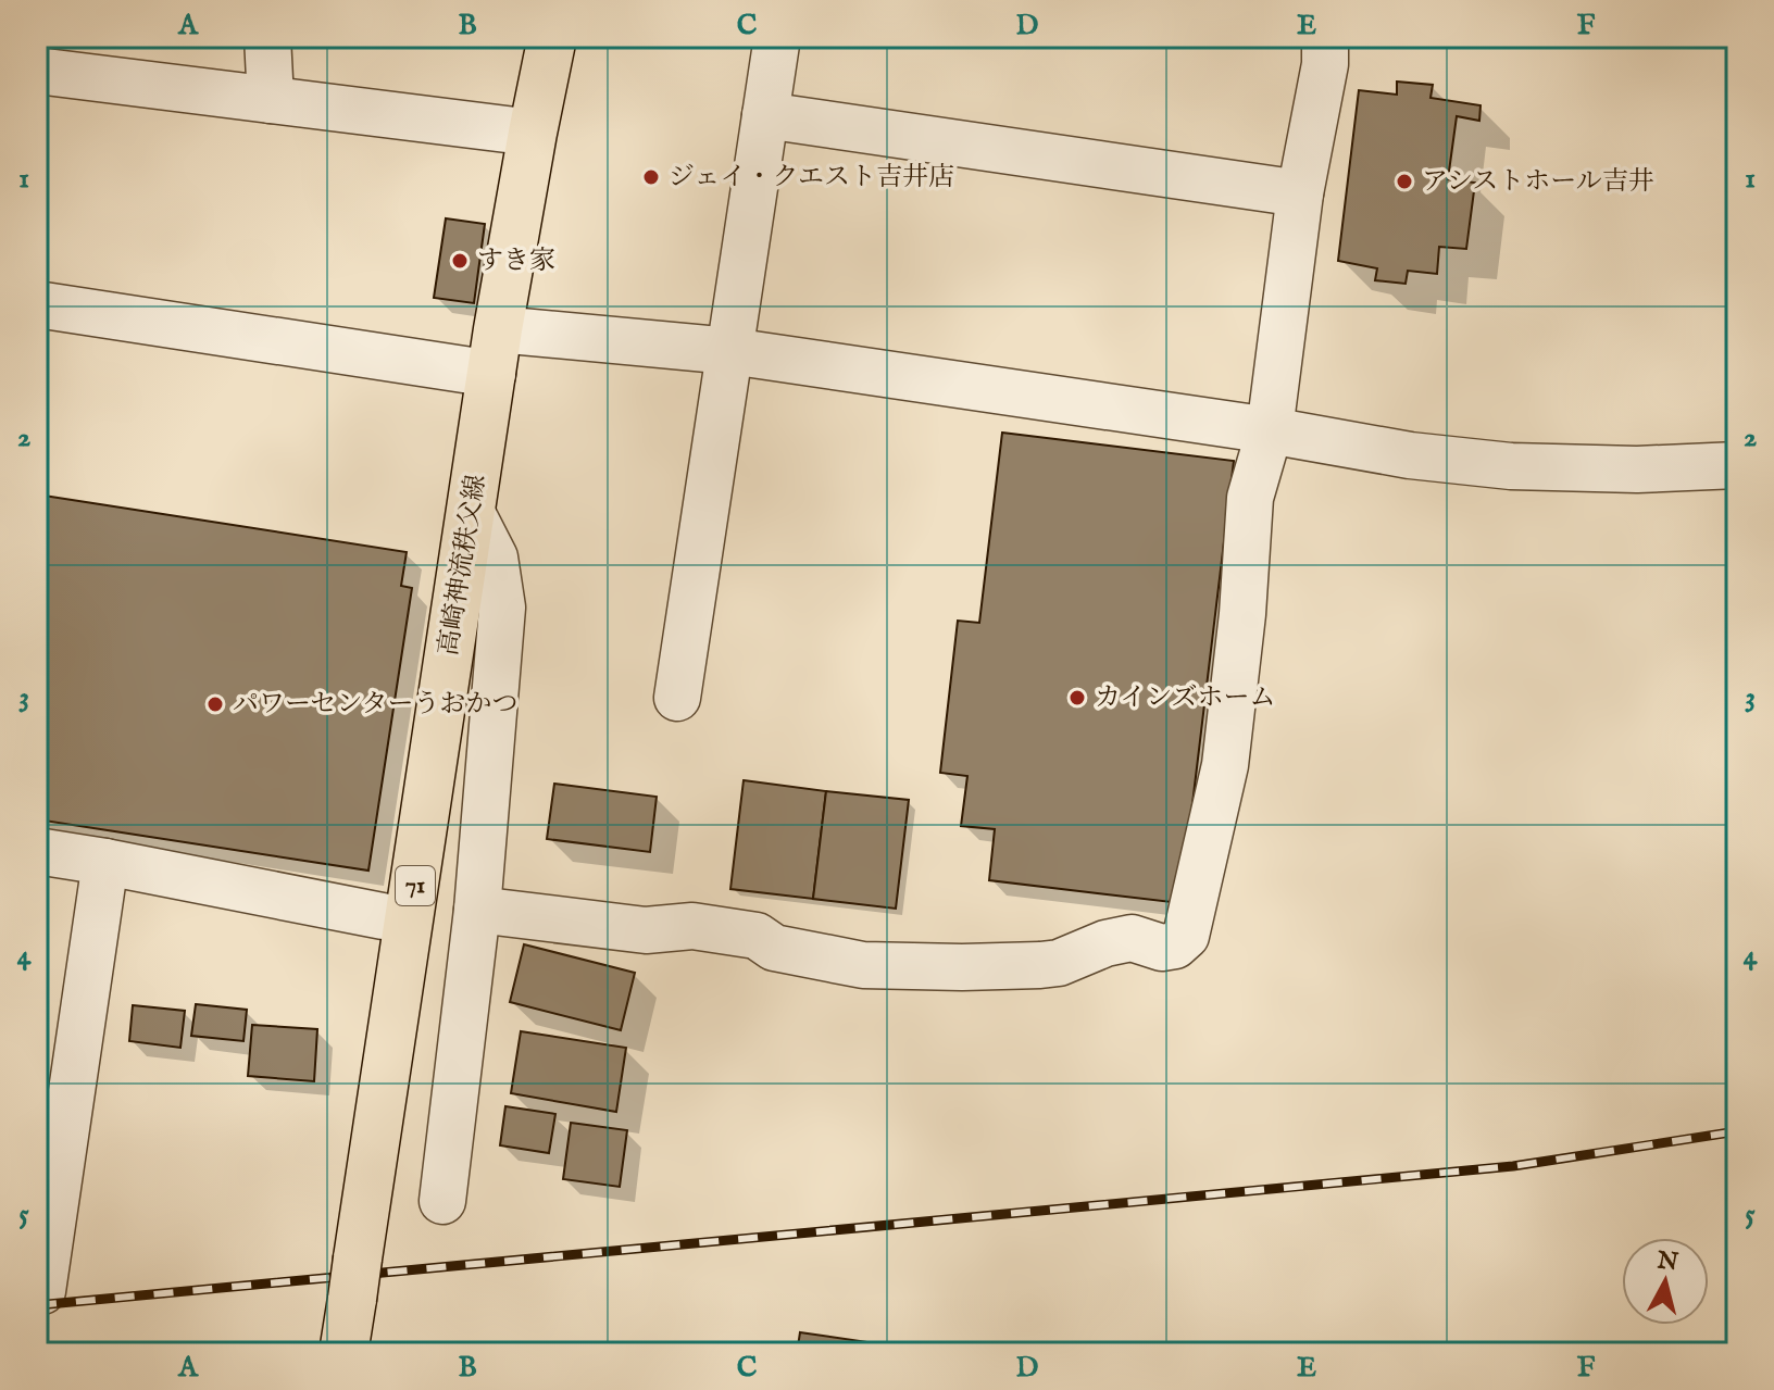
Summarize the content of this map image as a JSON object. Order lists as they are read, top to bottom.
{
  "streets": {
    "main road": ["高崎神流秩父線", "71"]
  },
  "places": [
    "ジェイ・クエスト吉井店",
    "アシストホール吉井",
    "すき家",
    "カインズホーム",
    "パワーセンターうおかつ"
  ],
  "north": "top",
  "grid": {
    "columns": [
      "A",
      "B",
      "C",
      "D",
      "E",
      "F"
    ],
    "rows": [
      "1",
      "2",
      "3",
      "4",
      "5"
    ]
  }
}
